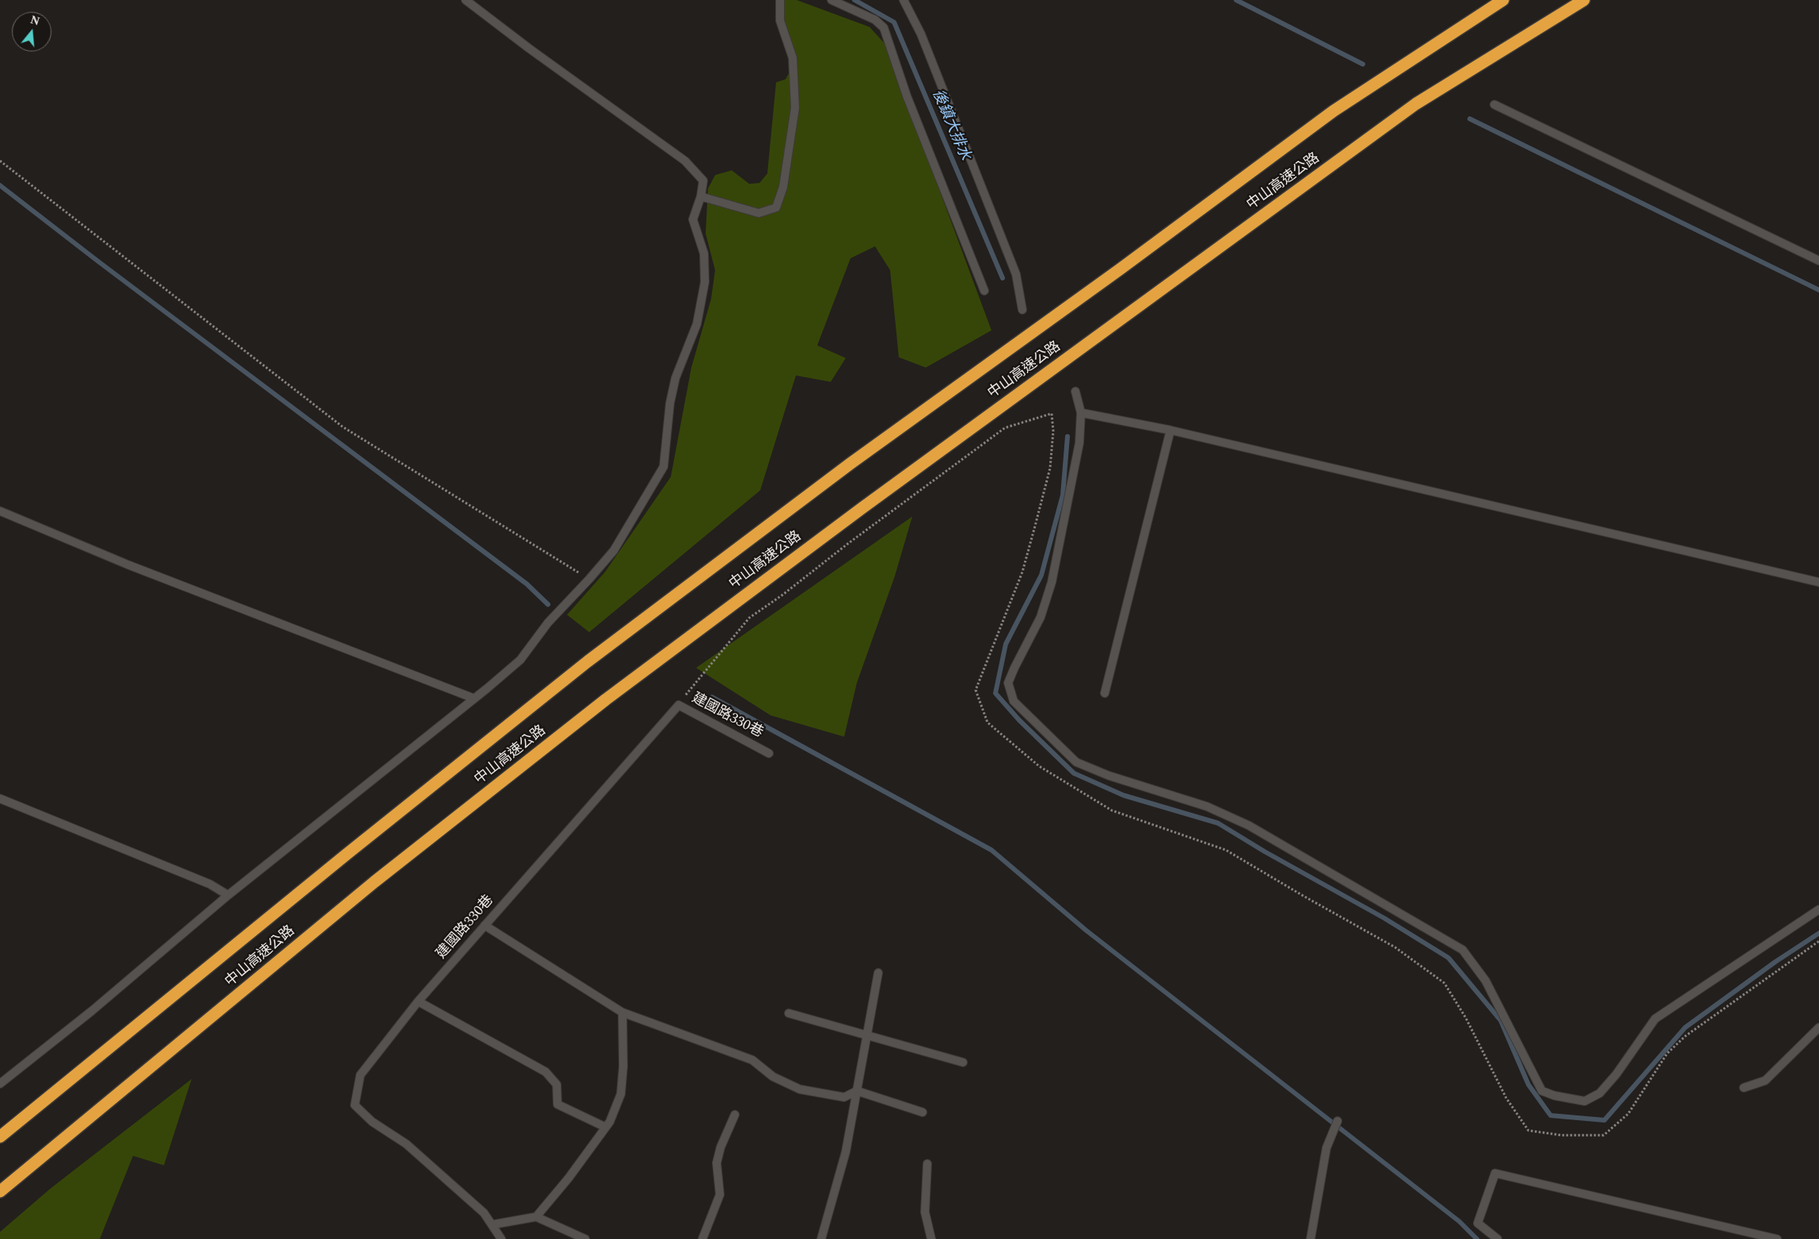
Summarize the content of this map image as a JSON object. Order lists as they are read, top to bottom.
{
  "streets": {
    "highway": ["中山高速公路"],
    "lane": ["建國路330巷"]
  },
  "water": ["後鎮大排水"],
  "north": "top"
}
